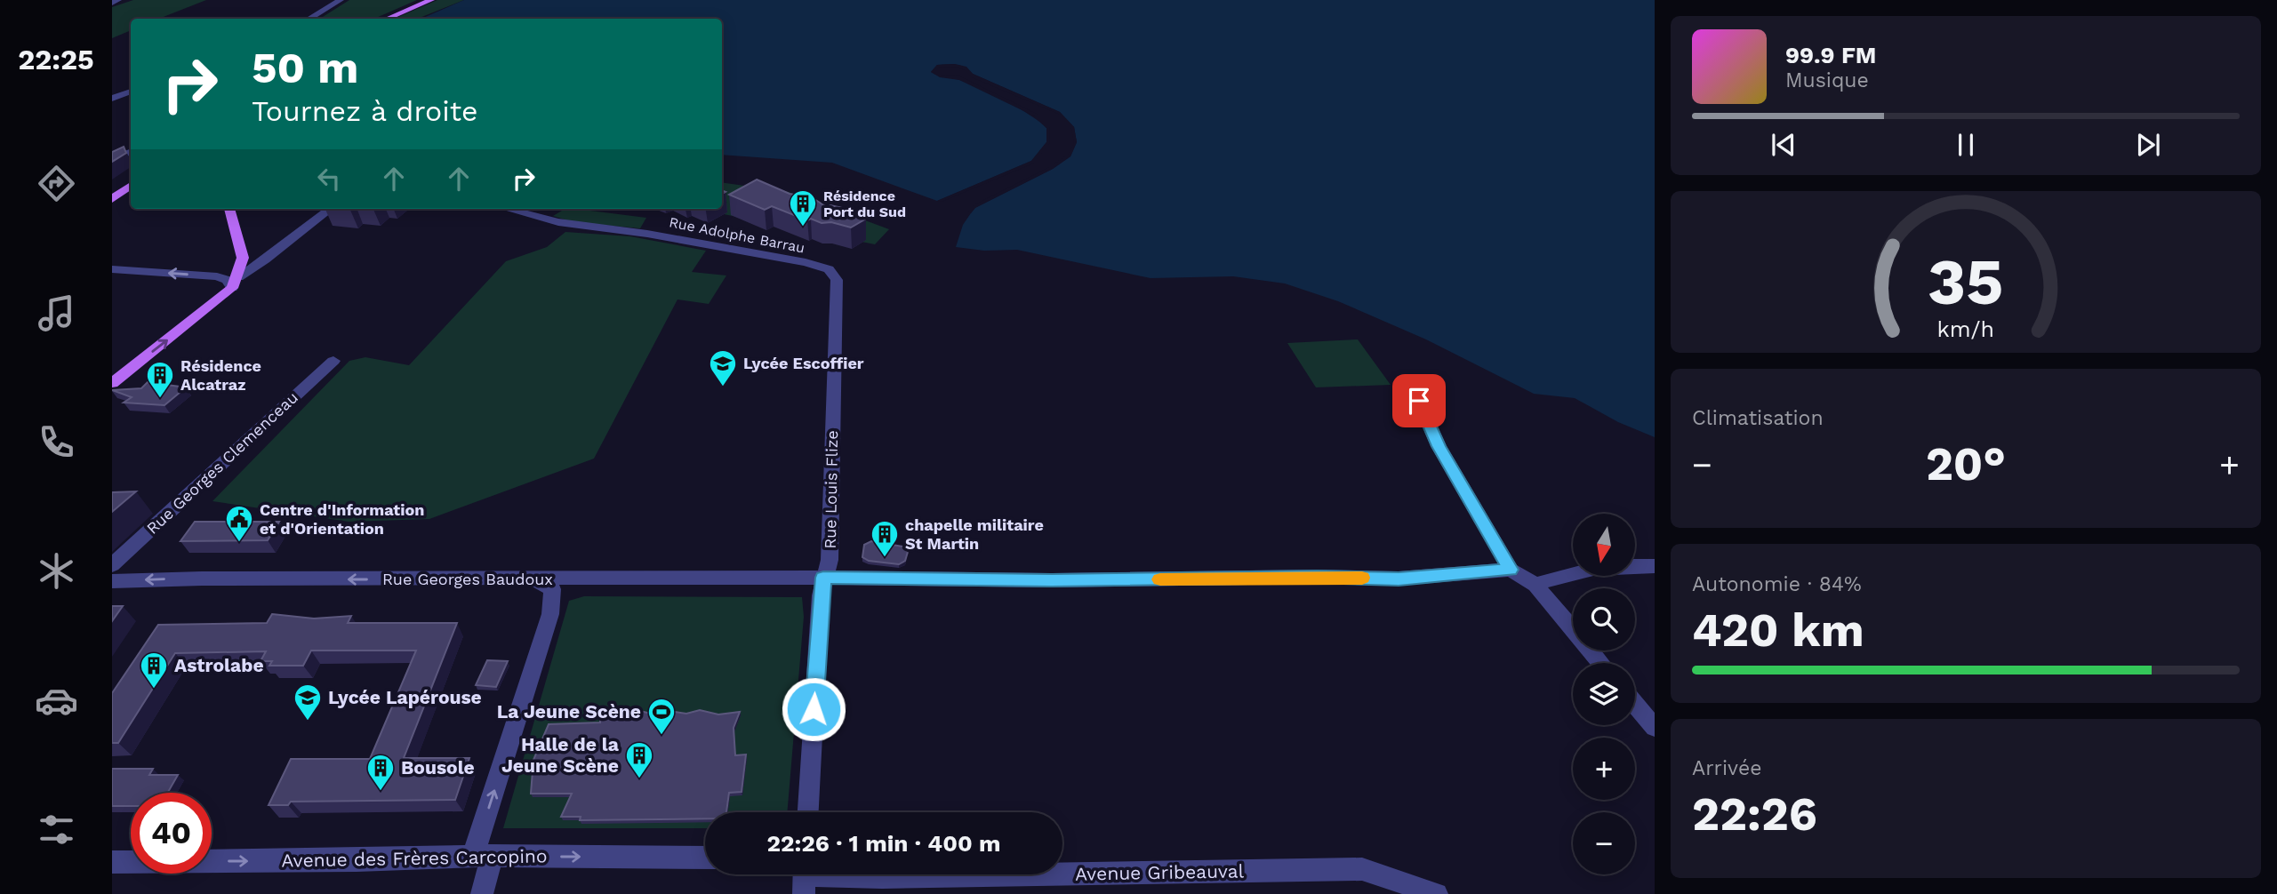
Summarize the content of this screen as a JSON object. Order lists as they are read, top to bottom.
{
  "streets": {
    "street": [
      "Rue Adolphe Barrau",
      "Rue Georges Clemenceau",
      "Rue Louis Flize",
      "Rue Georges Baudoux",
      "Avenue des Frères Carcopino",
      "Avenue Gribeauval"
    ]
  },
  "crossings": [
    ["Rue Adolphe Barrau", "Rue Louis Flize"],
    ["Rue Louis Flize", "Rue Georges Baudoux"]
  ],
  "one_way": ["Rue Georges Baudoux", "Avenue des Frères Carcopino"],
  "places": {
    "building": [
      "Résidence Port du Sud",
      "Résidence Alcatraz",
      "chapelle militaire St Martin",
      "Astrolabe",
      "Halle de la Jeune Scène",
      "Bousole"
    ],
    "school or university": ["Lycée Escoffier", "Lycée Lapérouse"],
    "public building": ["Centre d'Information et d'Orientation"],
    "sports": ["La Jeune Scène"]
  },
  "north": "bottom",
  "page": {
    "tabs": "22:25",
    "turn": ["50 m", "Tournez à droite"],
    "song": ["99.9 FM", "Musique"],
    "tile": [
      "Climatisation",
      ["Autonomie · 84%", "420 km"],
      ["Arrivée", "22:26"]
    ],
    "heat": ["−", "20°", "+"],
    "map_buttons": ["+", "−"],
    "limit": "40",
    "trip": "22:26 · 1 min · 400 m",
    "gauge": ["35", "km/h"]
  }
}
